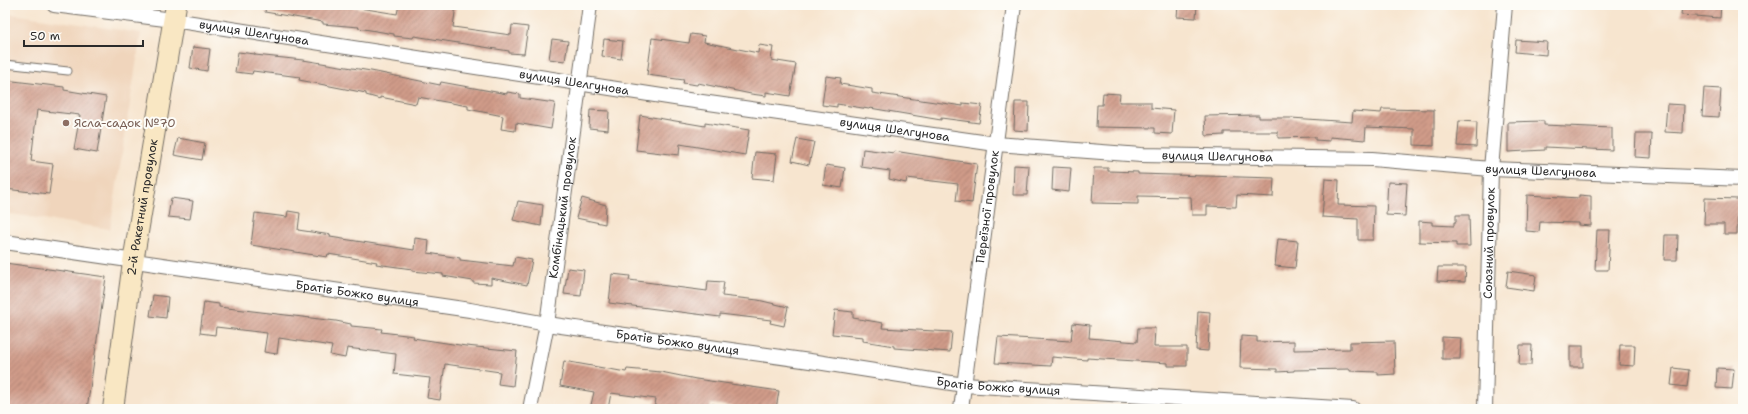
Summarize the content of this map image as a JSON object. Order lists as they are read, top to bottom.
{
  "streets": {
    "street": [
      "вулиця Шелгунова",
      "2-й Ракетний провулок",
      "Комбінацький провулок",
      "Переїзної провулок",
      "Союзний провулок",
      "Братів Божко вулиця"
    ]
  },
  "crossings": [
    ["вулиця Шелгунова", "2-й Ракетний провулок"],
    ["вулиця Шелгунова", "Комбінацький провулок"],
    ["вулиця Шелгунова", "Переїзної провулок"],
    ["вулиця Шелгунова", "Союзний провулок"],
    ["2-й Ракетний провулок", "Братів Божко вулиця"],
    ["Комбінацький провулок", "Братів Божко вулиця"],
    ["Переїзної провулок", "Братів Божко вулиця"]
  ],
  "places": ["Ясла-садок №70"],
  "scale_bar": "50 m"
}
